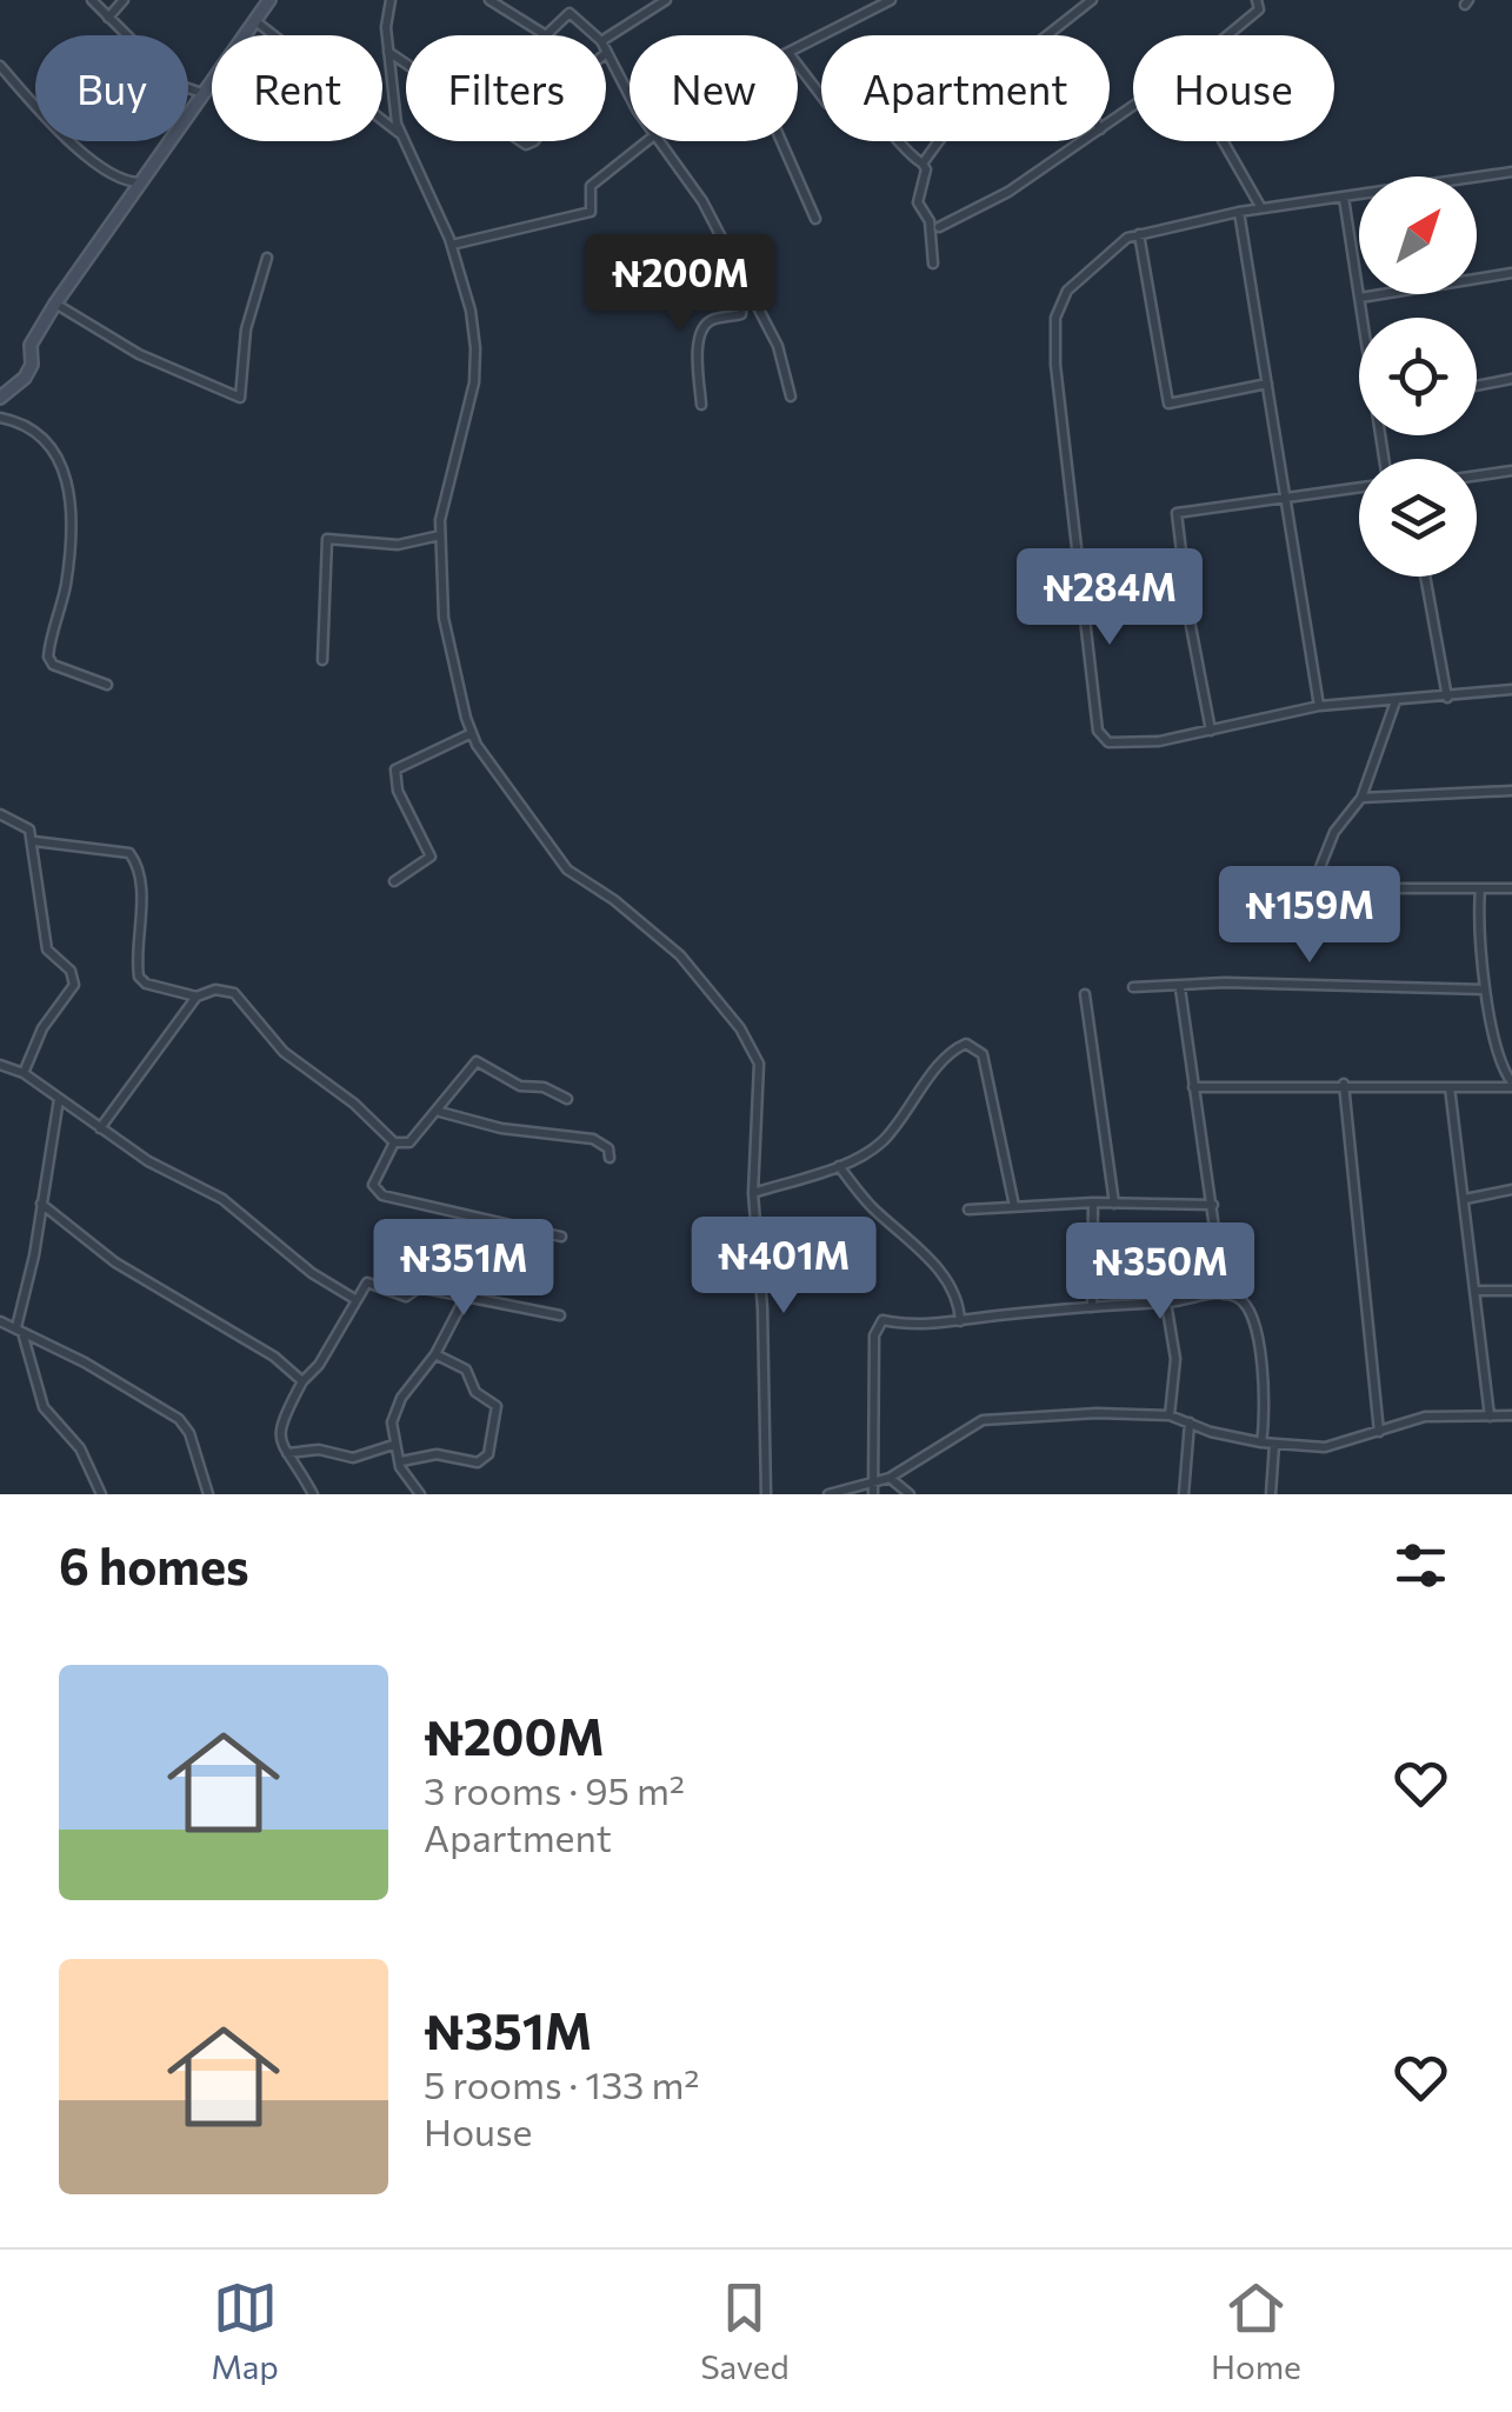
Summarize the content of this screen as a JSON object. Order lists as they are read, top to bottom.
{
  "north": "top right",
  "page": {
    "chip": [
      "Buy",
      "Rent",
      "Filters",
      "New",
      "Apartment",
      "House"
    ],
    "price": [
      "₦200M",
      "₦284M",
      "₦159M",
      "₦401M",
      "₦351M",
      "₦350M"
    ],
    "heading": "6 homes",
    "list": [
      {
        "name": "₦200M",
        "note": "3 rooms · 95 m² · Apartment"
      },
      {
        "name": "₦351M",
        "note": "5 rooms · 133 m² · House"
      }
    ],
    "tabs": ["Map", "Saved", "Home"]
  }
}
